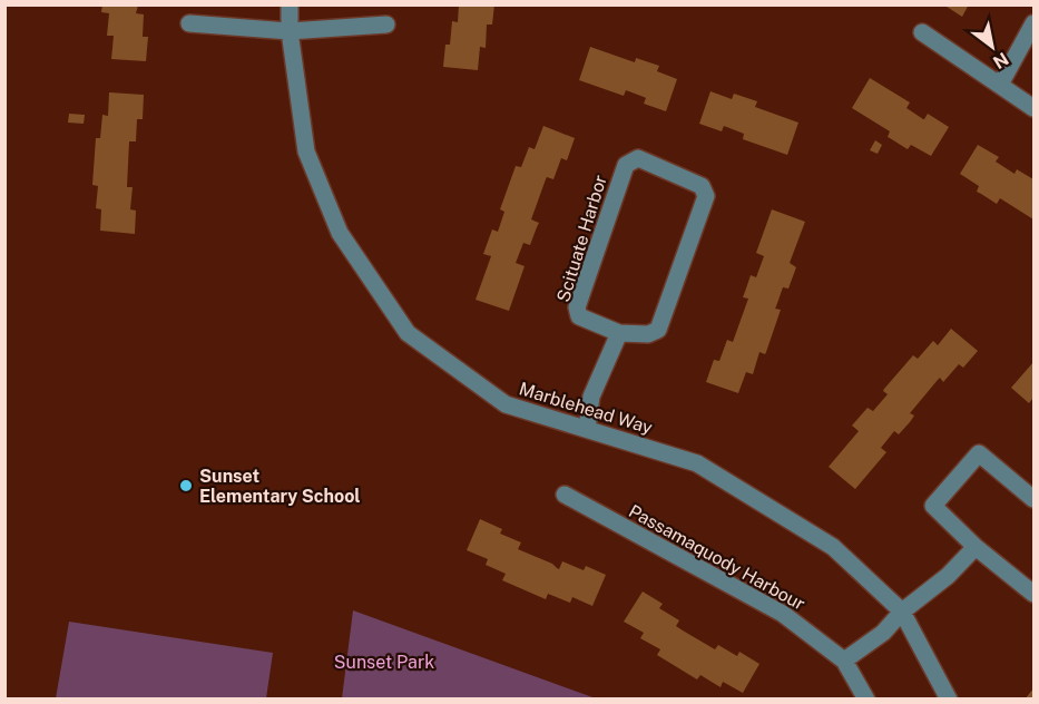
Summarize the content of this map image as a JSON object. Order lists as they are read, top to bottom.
{
  "streets": {
    "street": ["Scituate Harbor", "Marblehead Way", "Passamaquody Harbour"]
  },
  "parks": ["Sunset Park"],
  "places": ["Sunset Elementary School"],
  "north": "bottom right"
}
